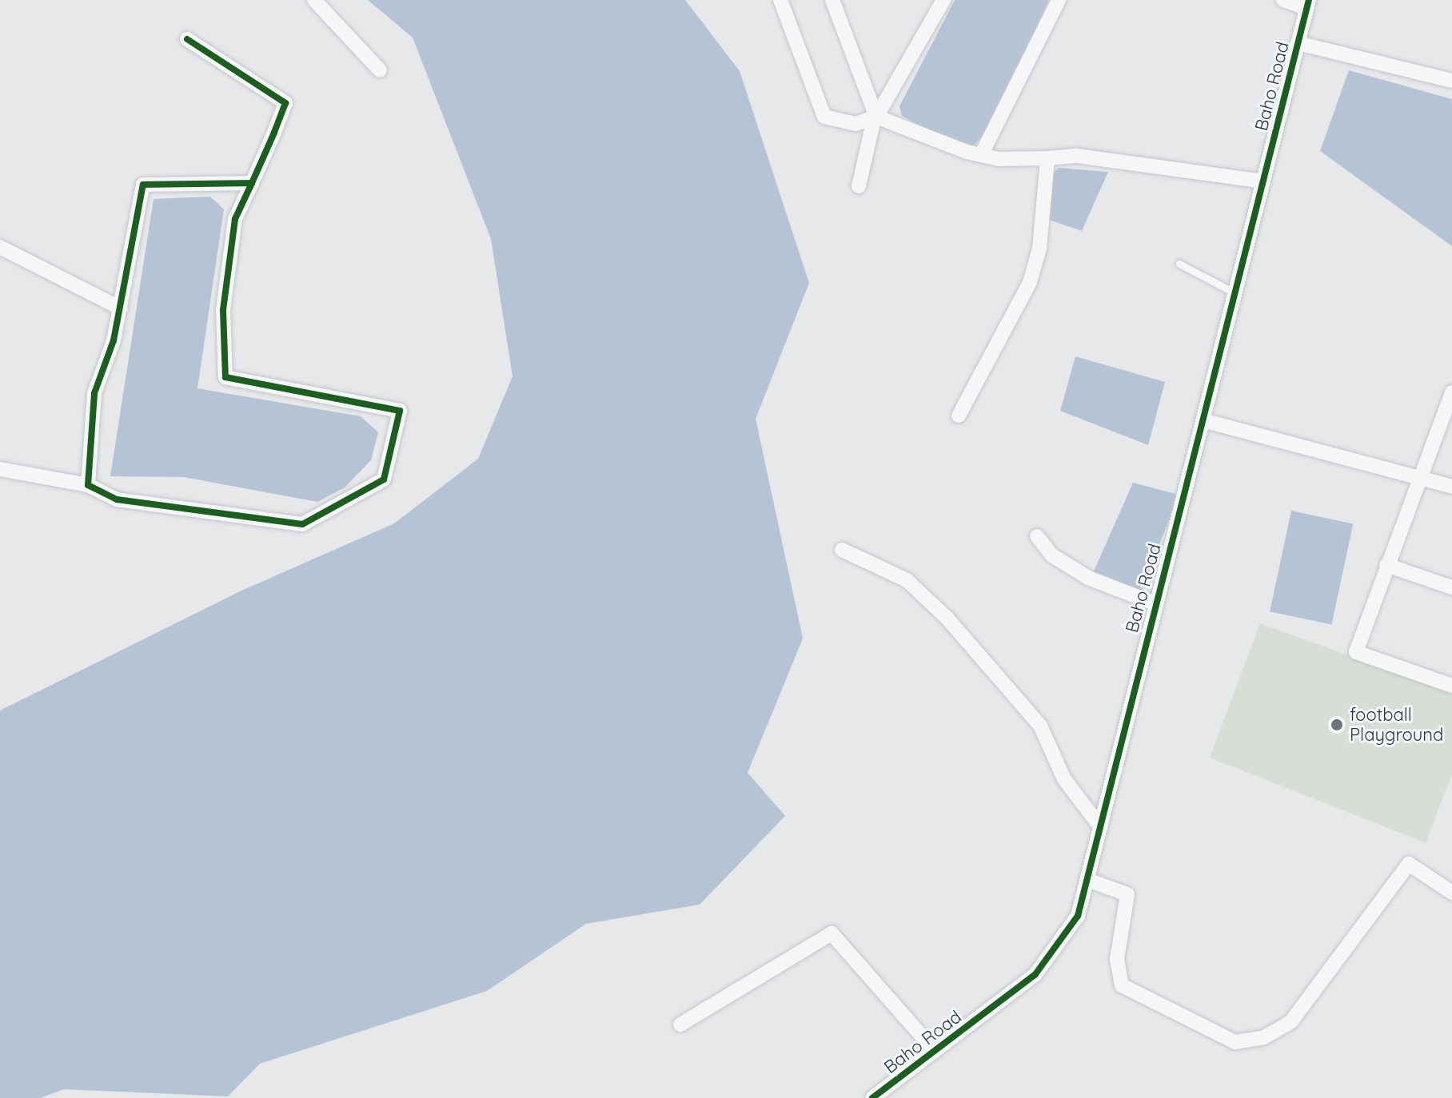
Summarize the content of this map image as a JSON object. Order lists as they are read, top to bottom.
{
  "streets": {
    "street": ["Baho Road"]
  },
  "places": ["football Playground"]
}
